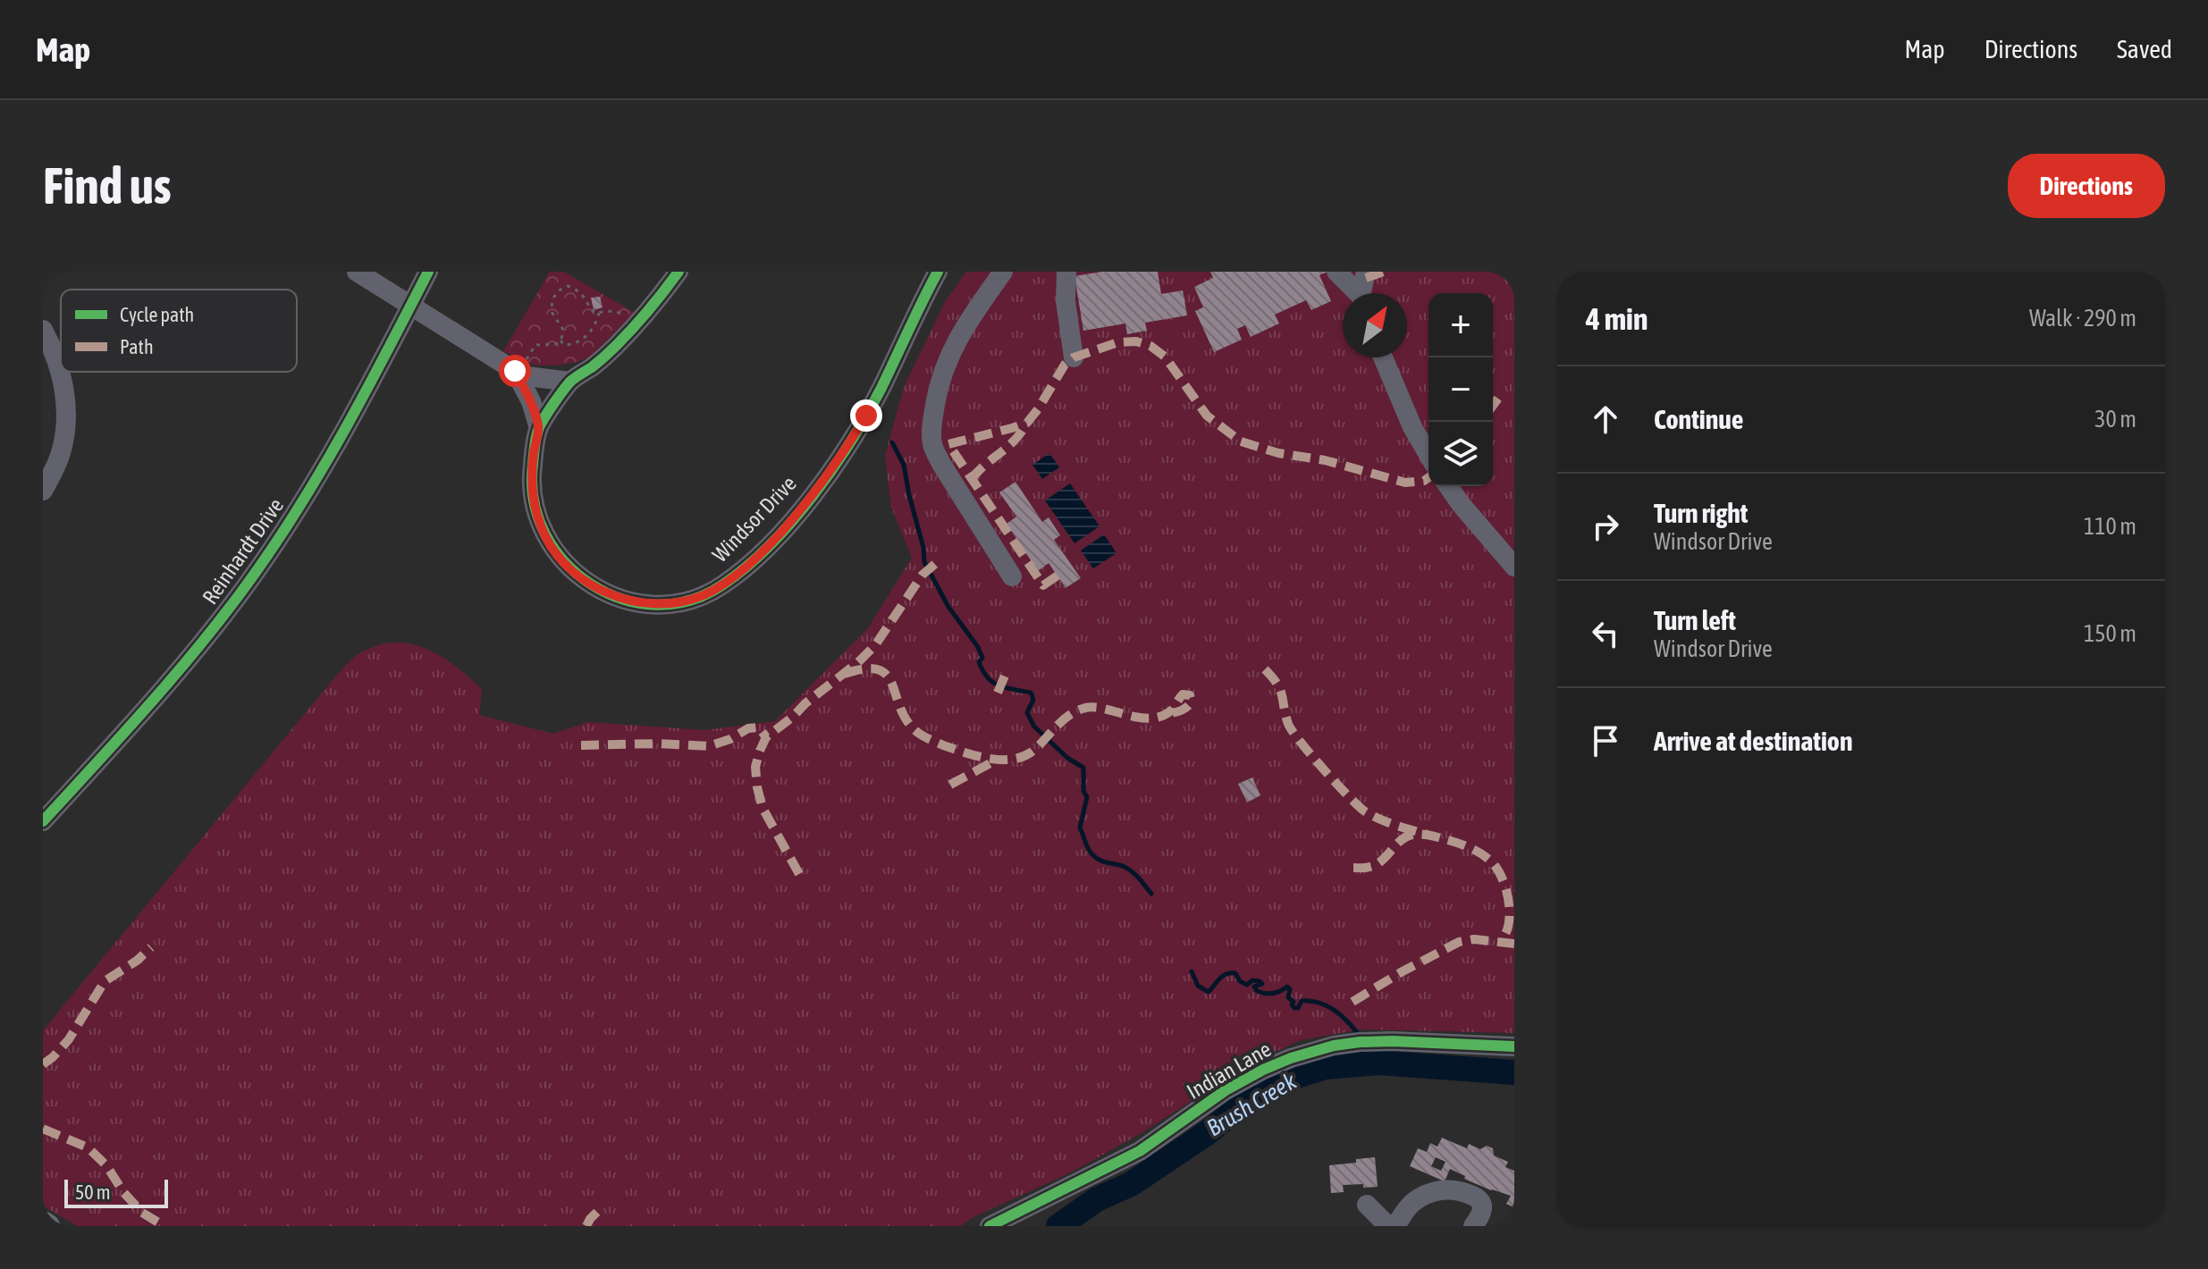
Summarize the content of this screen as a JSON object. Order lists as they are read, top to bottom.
{
  "streets": {
    "street": ["Windsor Drive", "Reinhardt Drive", "Indian Lane"]
  },
  "water": ["Brush Creek"],
  "legend": ["Cycle path", "Path"],
  "scale_bar": "50 m",
  "north": "top right",
  "page": {
    "header": "Map",
    "nav": ["Map", "Directions", "Saved"],
    "buttons": "Directions",
    "title": "Find us",
    "heading": ["4 min", "Walk · 290 m"],
    "map_buttons": ["+", "−"],
    "list": [
      ["Continue", "30 m"],
      ["Turn right", "Windsor Drive", "110 m"],
      ["Turn left", "Windsor Drive", "150 m"],
      "Arrive at destination"
    ],
    "scale": "50 m"
  }
}
